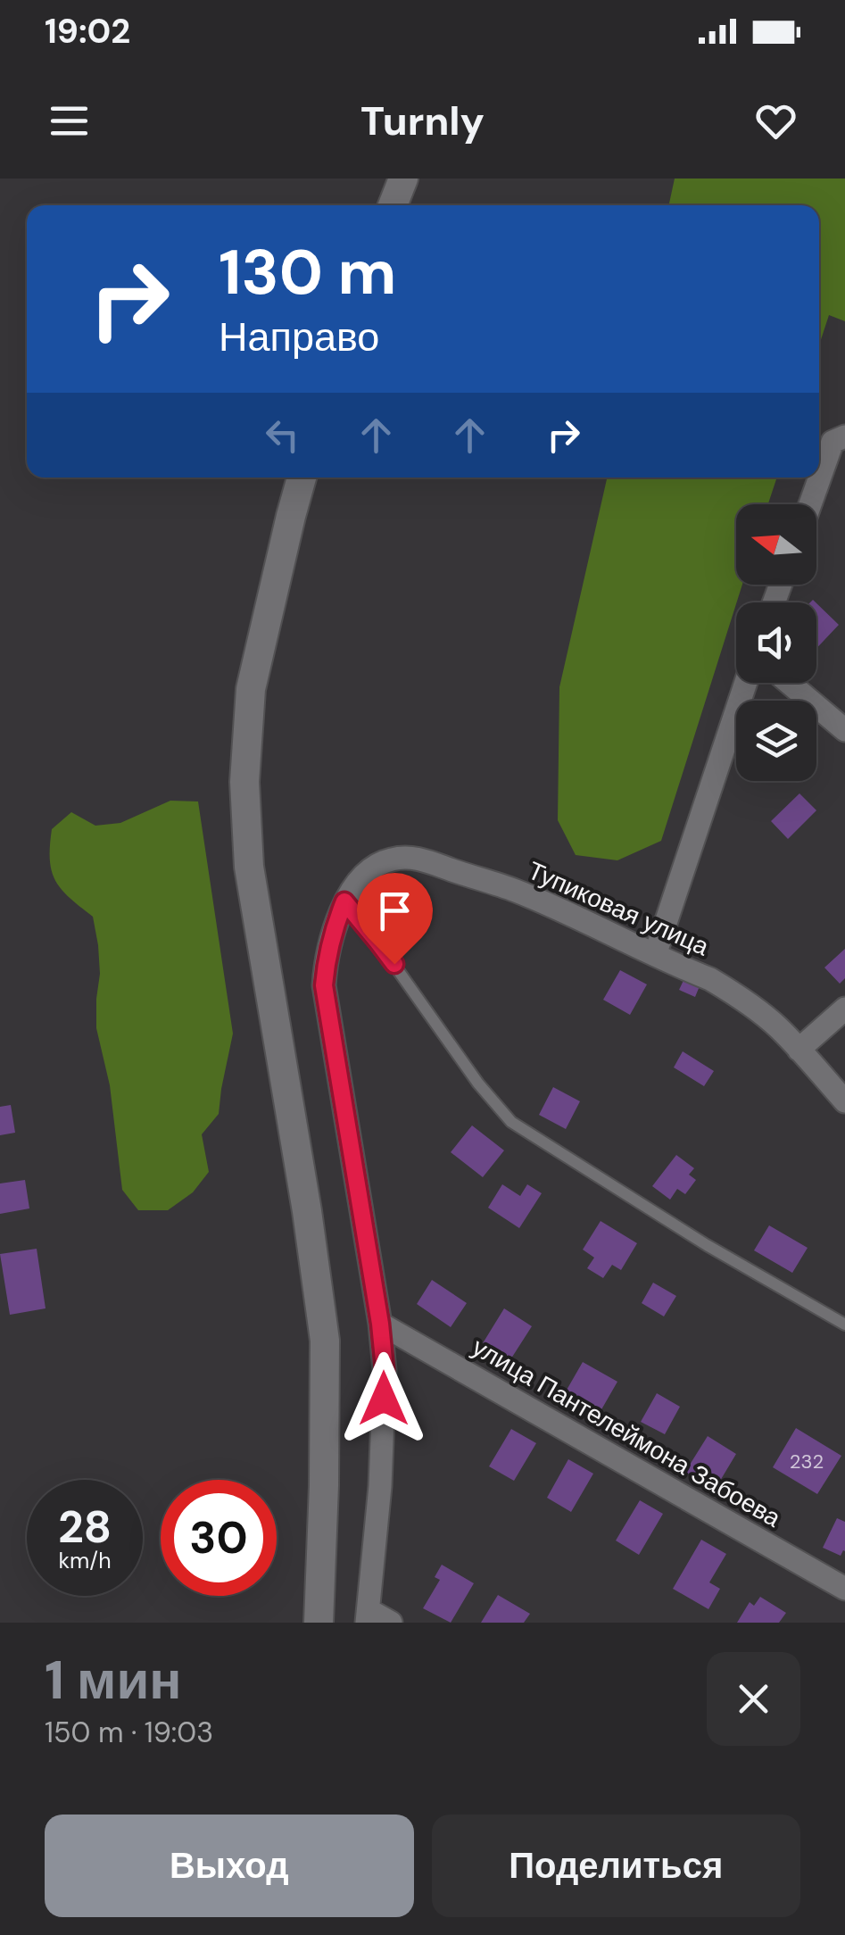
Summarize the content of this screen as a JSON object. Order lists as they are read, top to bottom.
{
  "streets": {
    "street": ["Тупиковая улица", "улица Пантелеймона Забоева"]
  },
  "house_numbers": ["232"],
  "north": "left",
  "page": {
    "status": "19:02",
    "header": "Turnly",
    "turn": ["130 m", "Направо"],
    "speed": "28 km/h",
    "limit": "30",
    "heading": ["1 мин", "150 m · 19:03"],
    "buttons": ["Выход", "Поделиться"]
  }
}
